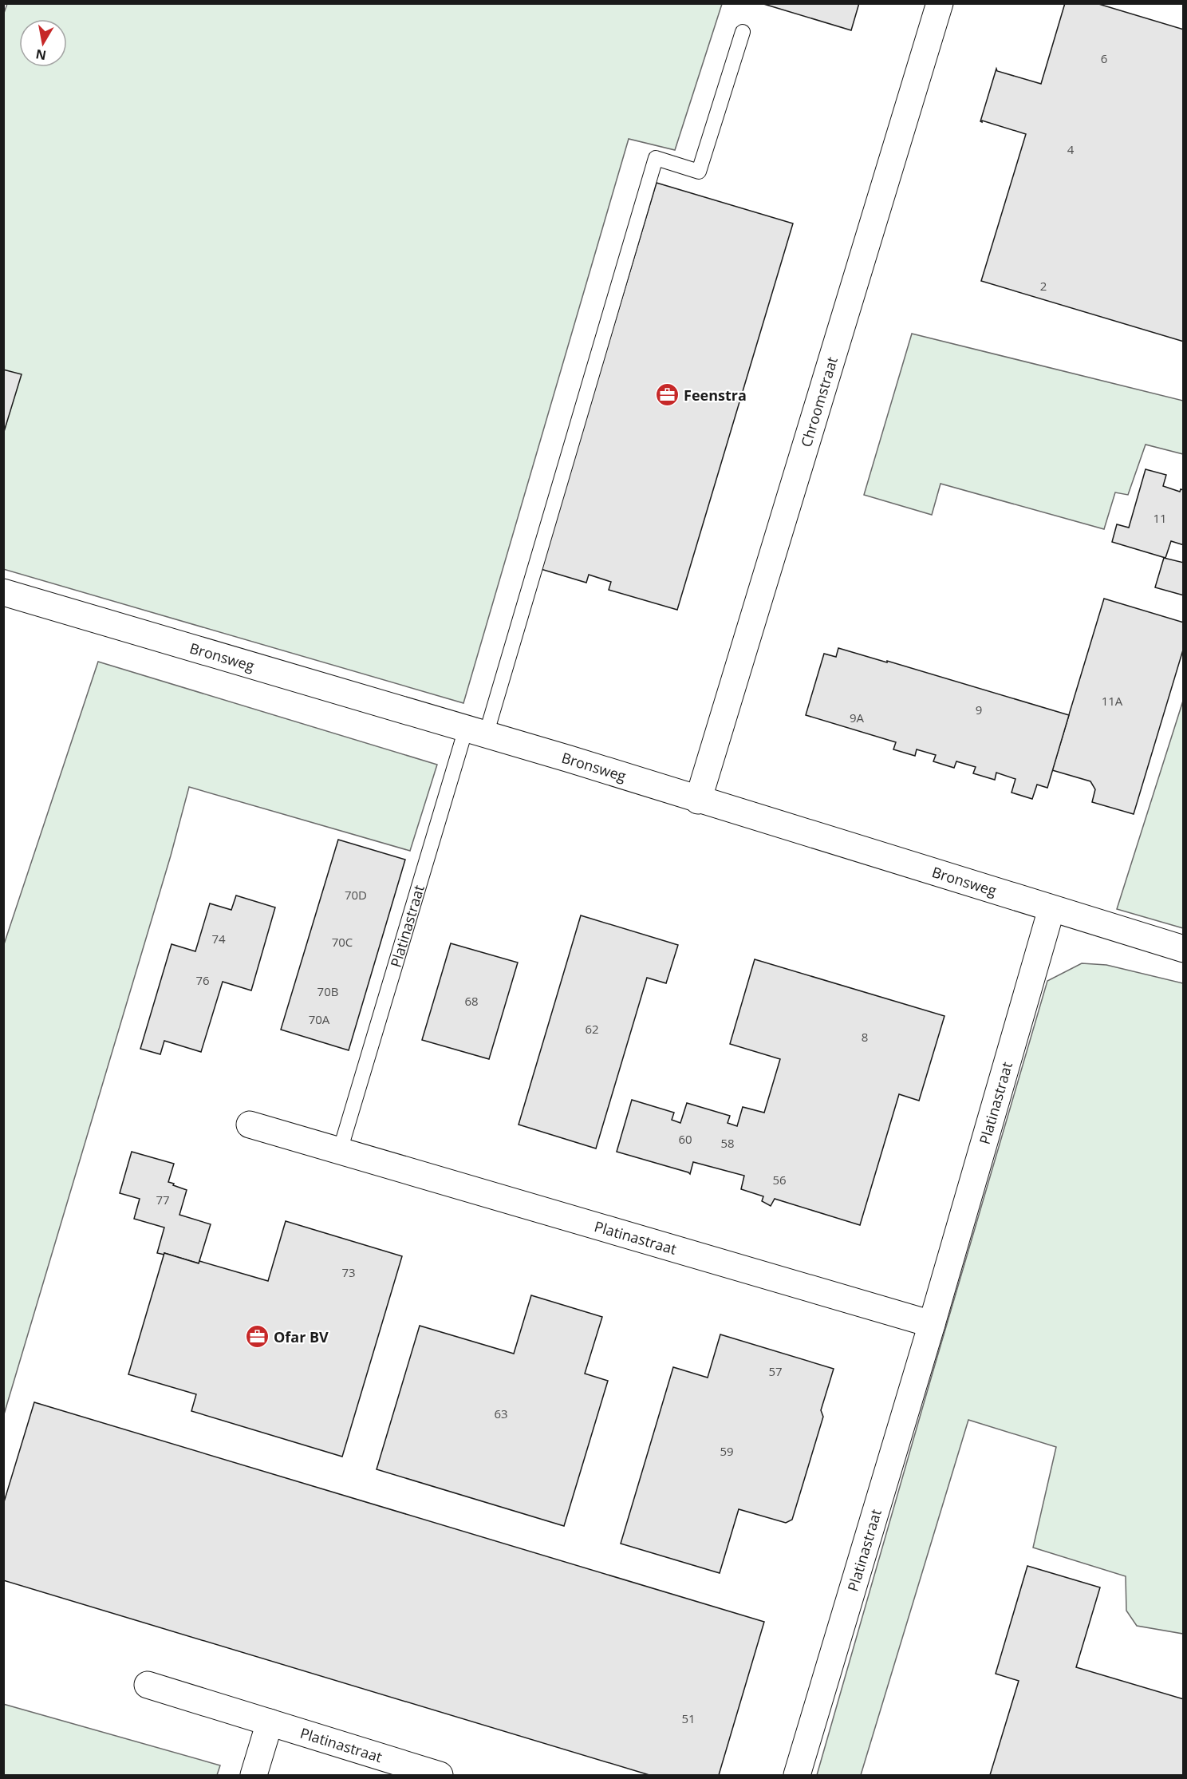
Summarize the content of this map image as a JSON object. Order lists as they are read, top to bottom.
{
  "streets": {
    "street": ["Chroomstraat", "Bronsweg", "Platinastraat"]
  },
  "crossings": [
    ["Chroomstraat", "Bronsweg"],
    ["Bronsweg", "Platinastraat"]
  ],
  "places": {
    "office": ["Feenstra", "Ofar BV"]
  },
  "house_numbers": [
    "6",
    "4",
    "2",
    "11",
    "11A",
    "9",
    "9A",
    "70D",
    "74",
    "70C",
    "76",
    "70B",
    "68",
    "70A",
    "62",
    "8",
    "60",
    "58",
    "56",
    "77",
    "73",
    "57",
    "63",
    "59",
    "51"
  ],
  "north": "bottom"
}
